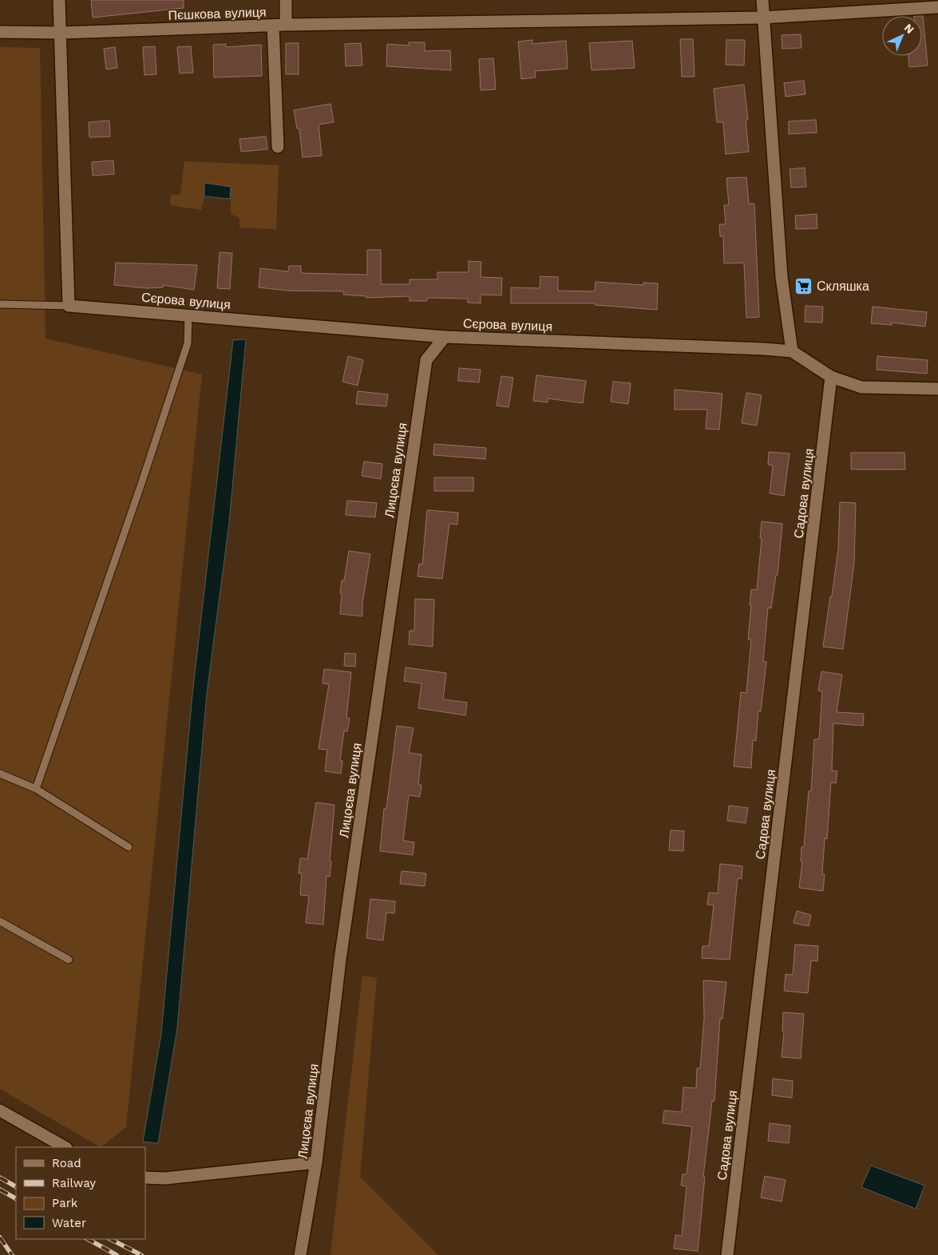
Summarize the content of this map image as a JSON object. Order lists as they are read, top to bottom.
{
  "streets": {
    "street": [
      "Пєшкова вулиця",
      "Сєрова вулиця",
      "Лицоєва вулиця",
      "Садова вулиця"
    ]
  },
  "crossings": [
    ["Сєрова вулиця", "Лицоєва вулиця"],
    ["Сєрова вулиця", "Садова вулиця"]
  ],
  "places": {
    "supermarket": ["Скляшка"]
  },
  "legend": [
    "Road",
    "Railway",
    "Park",
    "Water"
  ],
  "north": "top right"
}
